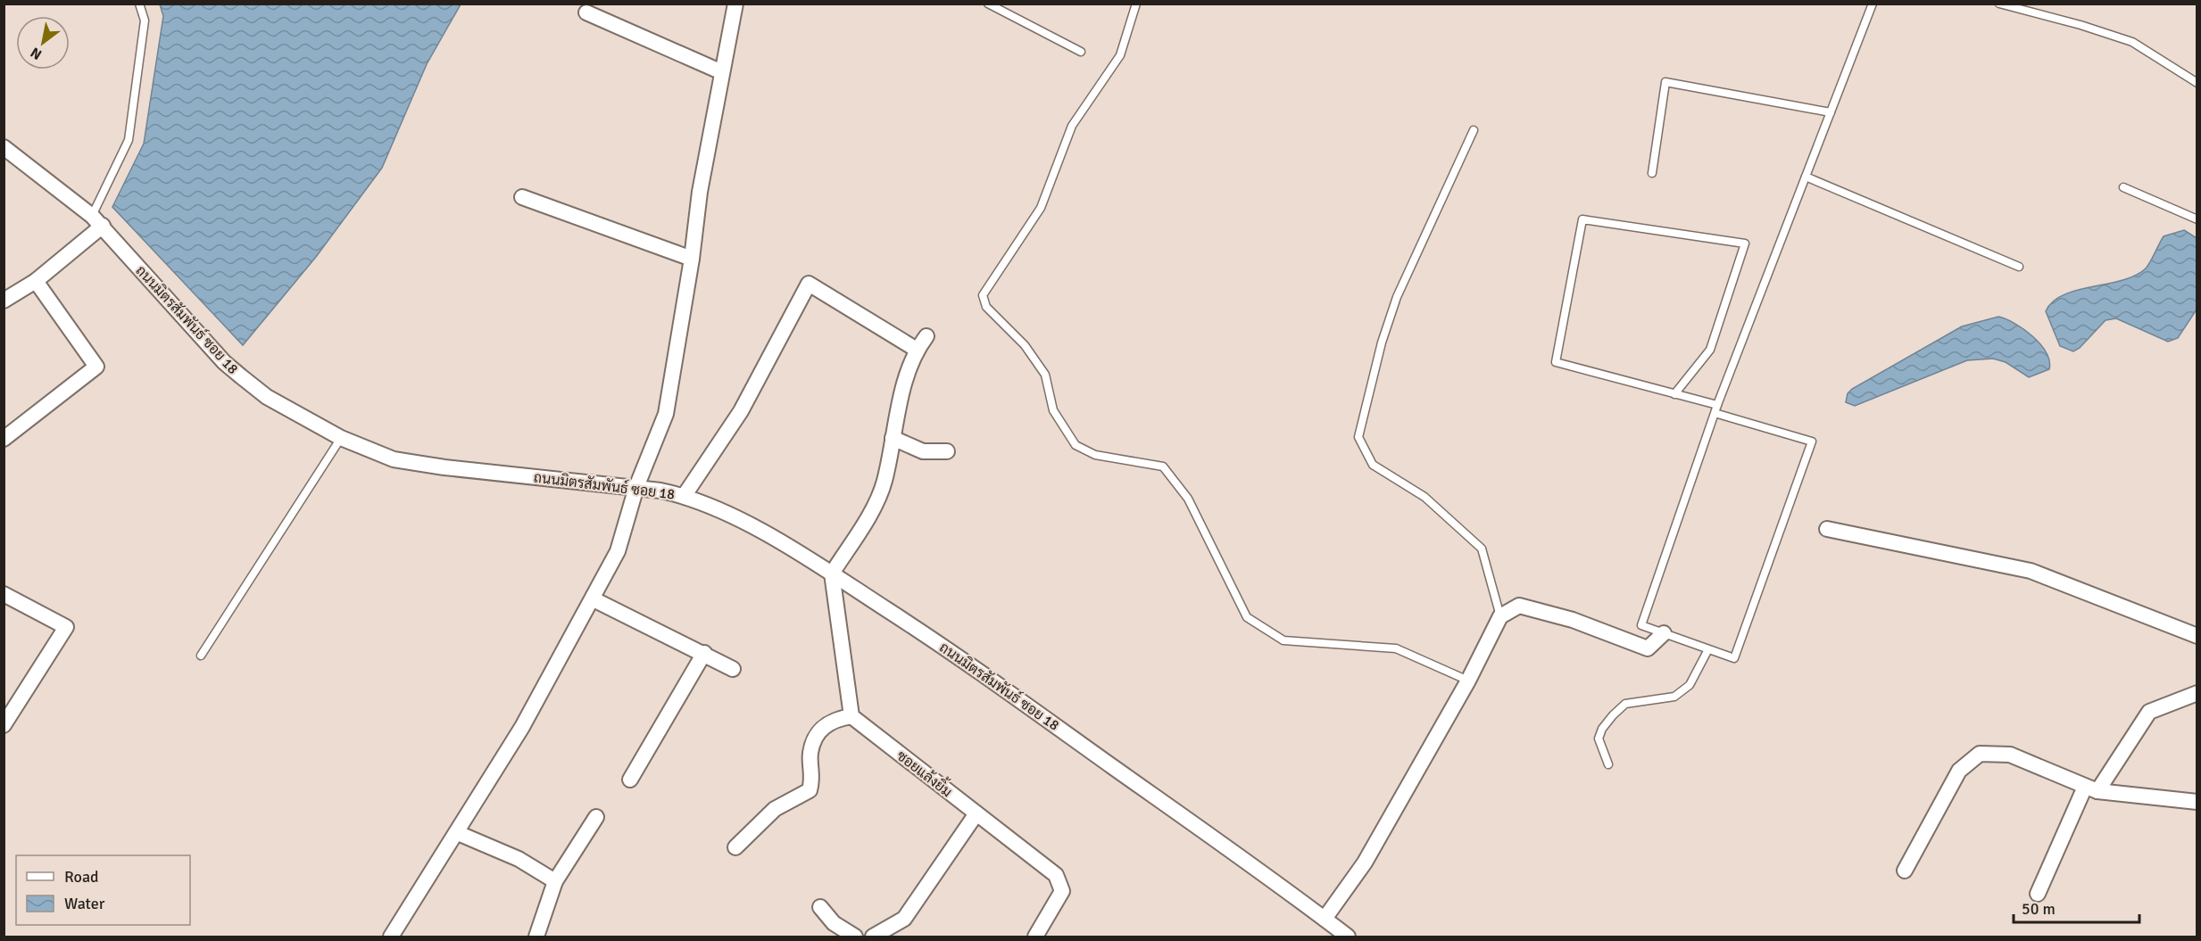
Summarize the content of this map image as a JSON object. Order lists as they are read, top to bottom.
{
  "streets": {
    "street": ["ถนนมิตรสัมพันธ์ ซอย 18", "ซอยแล้งยิ้ม"]
  },
  "legend": ["Road", "Water"],
  "scale_bar": "50 m",
  "north": "bottom left"
}
